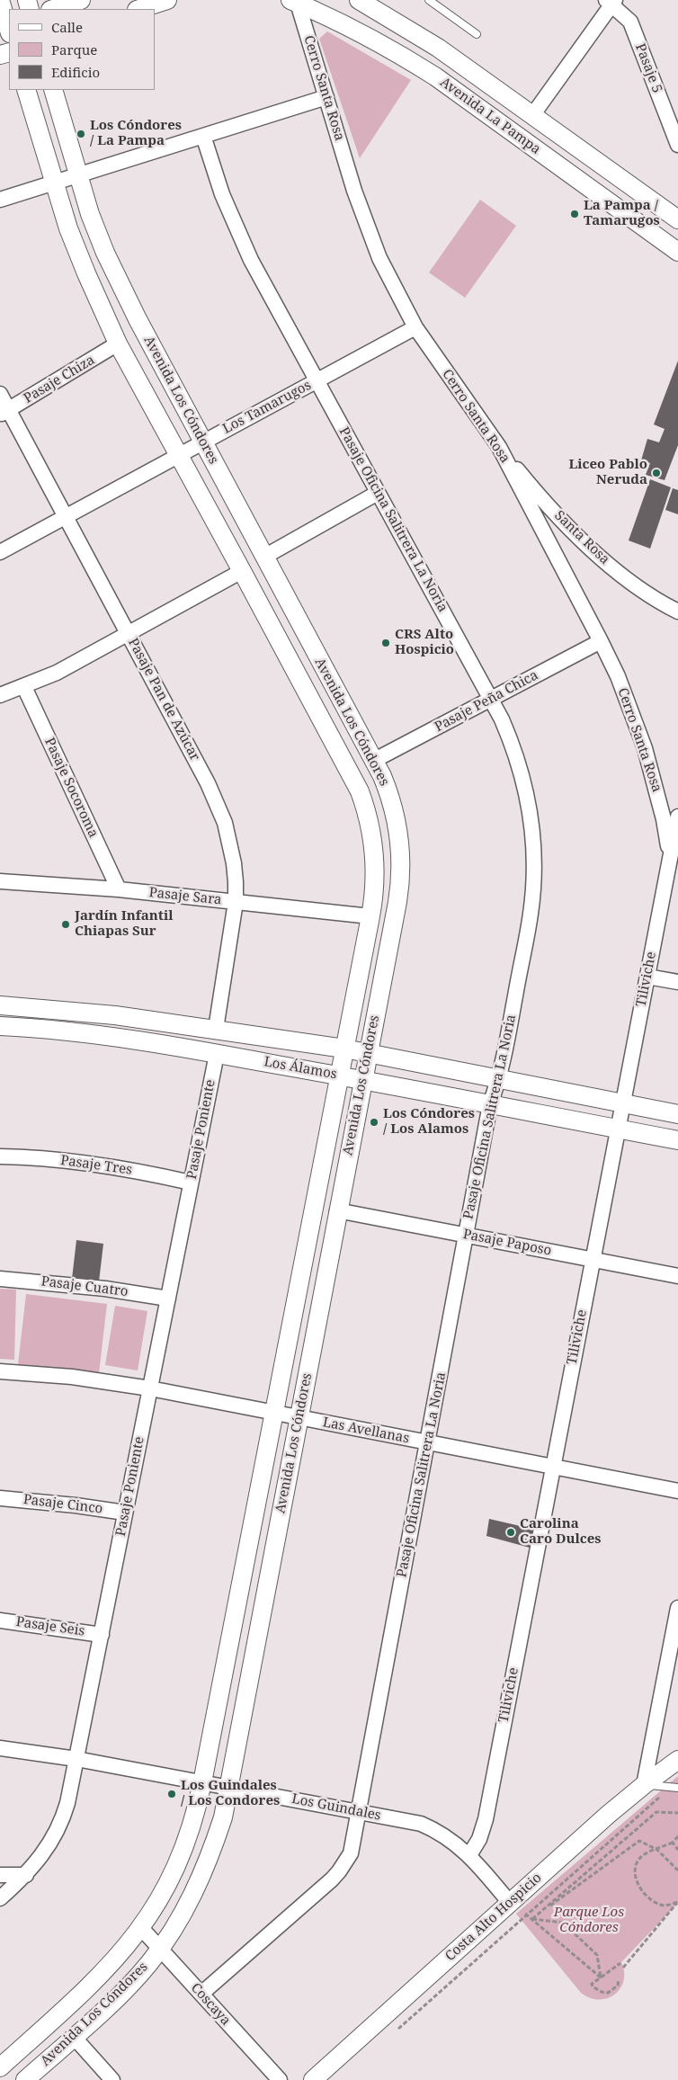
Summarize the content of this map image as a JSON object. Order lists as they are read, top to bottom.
{
  "streets": {
    "street": [
      "Pasaje 5",
      "Cerro Santa Rosa",
      "Avenida La Pampa",
      "Pasaje Chiza",
      "Avenida Los Cóndores",
      "Los Tamarugos",
      "Pasaje Oficina Salitrera La Noria",
      "Santa Rosa",
      "Pasaje Pan de Azúcar",
      "Pasaje Peña Chica",
      "Pasaje Socoroma",
      "Pasaje Sara",
      "Tiliviche",
      "Los Álamos",
      "Pasaje Poniente",
      "Pasaje Tres",
      "Pasaje Paposo",
      "Pasaje Cuatro",
      "Las Avellanas",
      "Pasaje Cinco",
      "Pasaje Seis",
      "Los Guindales",
      "Costa Alto Hospicio",
      "Coscaya"
    ]
  },
  "crossings": [
    ["Cerro Santa Rosa", "Avenida La Pampa"],
    ["Cerro Santa Rosa", "Los Tamarugos"],
    ["Cerro Santa Rosa", "Santa Rosa"],
    ["Cerro Santa Rosa", "Pasaje Peña Chica"],
    ["Cerro Santa Rosa", "Tiliviche"],
    ["Pasaje Chiza", "Avenida Los Cóndores"],
    ["Pasaje Chiza", "Pasaje Pan de Azúcar"],
    ["Avenida Los Cóndores", "Los Tamarugos"],
    ["Avenida Los Cóndores", "Pasaje Peña Chica"],
    ["Avenida Los Cóndores", "Pasaje Sara"],
    ["Avenida Los Cóndores", "Los Álamos"],
    ["Avenida Los Cóndores", "Pasaje Paposo"],
    ["Avenida Los Cóndores", "Las Avellanas"],
    ["Avenida Los Cóndores", "Los Guindales"],
    ["Avenida Los Cóndores", "Coscaya"],
    ["Los Tamarugos", "Pasaje Oficina Salitrera La Noria"],
    ["Los Tamarugos", "Pasaje Pan de Azúcar"],
    ["Pasaje Oficina Salitrera La Noria", "Pasaje Peña Chica"],
    ["Pasaje Oficina Salitrera La Noria", "Los Álamos"],
    ["Pasaje Oficina Salitrera La Noria", "Pasaje Paposo"],
    ["Pasaje Oficina Salitrera La Noria", "Las Avellanas"],
    ["Pasaje Oficina Salitrera La Noria", "Los Guindales"],
    ["Pasaje Oficina Salitrera La Noria", "Coscaya"],
    ["Pasaje Pan de Azúcar", "Pasaje Sara"],
    ["Pasaje Pan de Azúcar", "Los Álamos"],
    ["Pasaje Socoroma", "Pasaje Sara"],
    ["Tiliviche", "Los Álamos"],
    ["Tiliviche", "Pasaje Paposo"],
    ["Tiliviche", "Las Avellanas"],
    ["Tiliviche", "Los Guindales"],
    ["Los Álamos", "Pasaje Poniente"],
    ["Pasaje Poniente", "Pasaje Tres"],
    ["Pasaje Poniente", "Pasaje Cuatro"],
    ["Pasaje Poniente", "Las Avellanas"],
    ["Pasaje Poniente", "Pasaje Cinco"],
    ["Pasaje Poniente", "Pasaje Seis"],
    ["Pasaje Poniente", "Los Guindales"],
    ["Los Guindales", "Costa Alto Hospicio"]
  ],
  "parks": ["Parque Los Cóndores"],
  "places": [
    "Los Cóndores / La Pampa",
    "La Pampa / Tamarugos",
    "Liceo Pablo Neruda",
    "CRS Alto Hospicio",
    "Jardín Infantil Chiapas Sur",
    "Los Cóndores / Los Alamos",
    "Carolina Caro Dulces",
    "Los Guindales / Los Condores"
  ],
  "legend": ["Calle", "Parque", "Edificio"]
}
